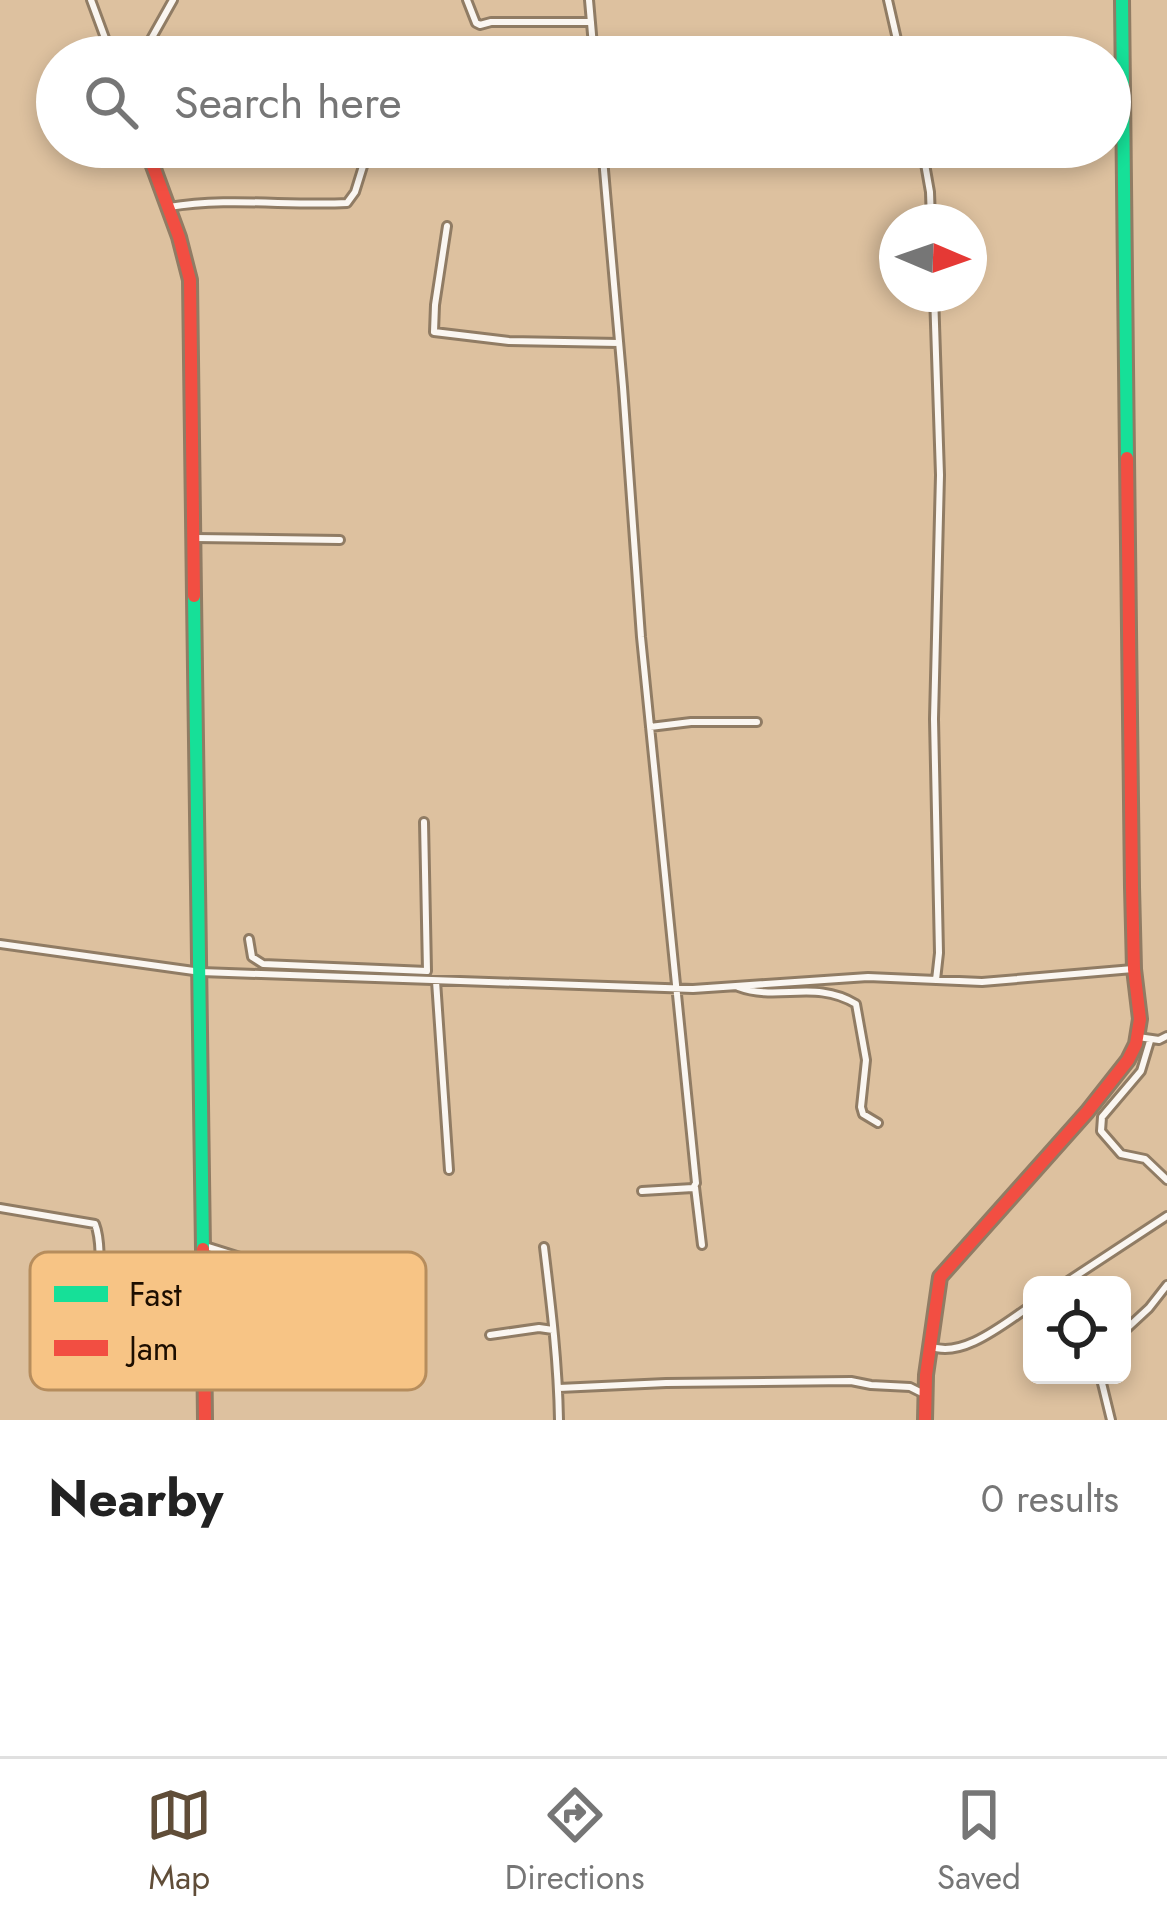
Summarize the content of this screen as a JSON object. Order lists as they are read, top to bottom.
{
  "legend": ["Fast", "Jam"],
  "north": "right",
  "page": {
    "search": "Search here",
    "heading": ["Nearby", "0 results"],
    "nav": ["Map", "Directions", "Saved"]
  }
}
